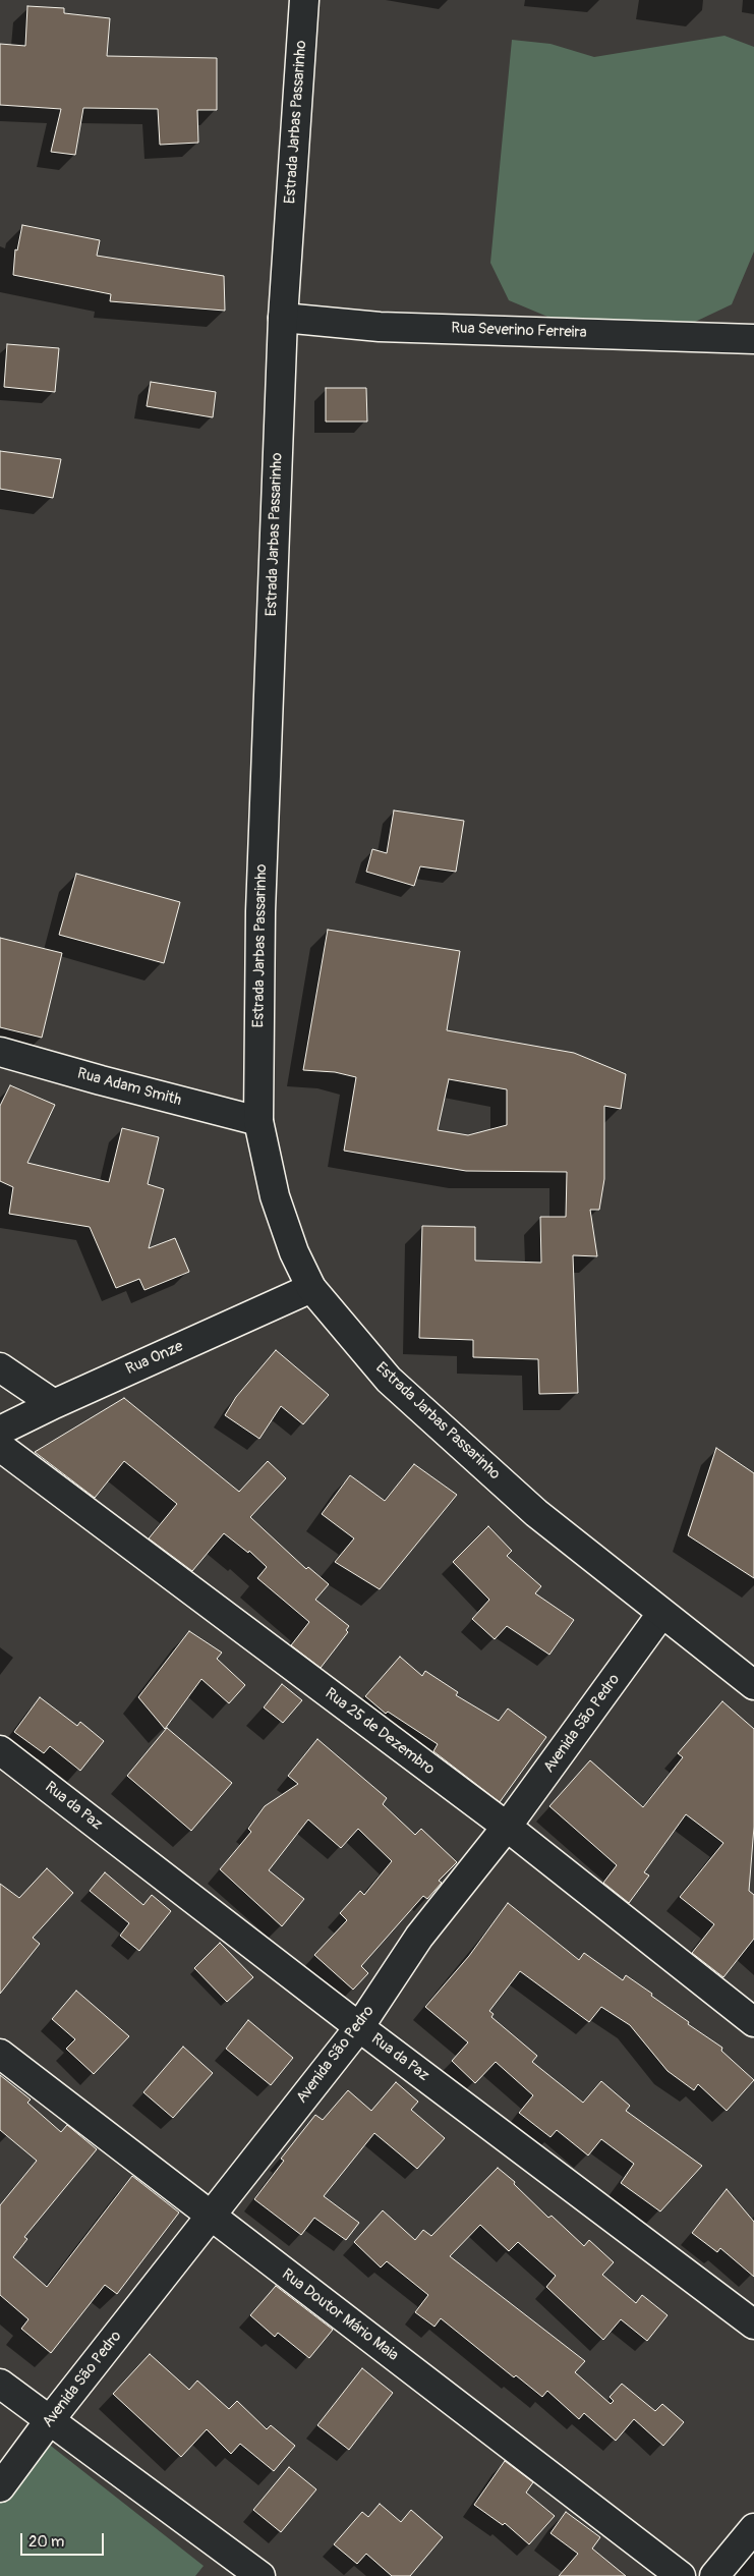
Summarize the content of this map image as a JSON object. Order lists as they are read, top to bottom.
{
  "streets": {
    "street": [
      "Estrada Jarbas Passarinho",
      "Rua Severino Ferreira",
      "Rua Adam Smith",
      "Rua Onze",
      "Avenida São Pedro",
      "Rua 25 de Dezembro",
      "Rua da Paz",
      "Rua Doutor Mário Maia"
    ]
  },
  "crossings": [
    ["Estrada Jarbas Passarinho", "Rua Severino Ferreira"],
    ["Estrada Jarbas Passarinho", "Rua Adam Smith"],
    ["Estrada Jarbas Passarinho", "Rua Onze"],
    ["Estrada Jarbas Passarinho", "Avenida São Pedro"],
    ["Avenida São Pedro", "Rua 25 de Dezembro"],
    ["Avenida São Pedro", "Rua da Paz"],
    ["Avenida São Pedro", "Rua Doutor Mário Maia"]
  ],
  "scale_bar": "20 m"
}
